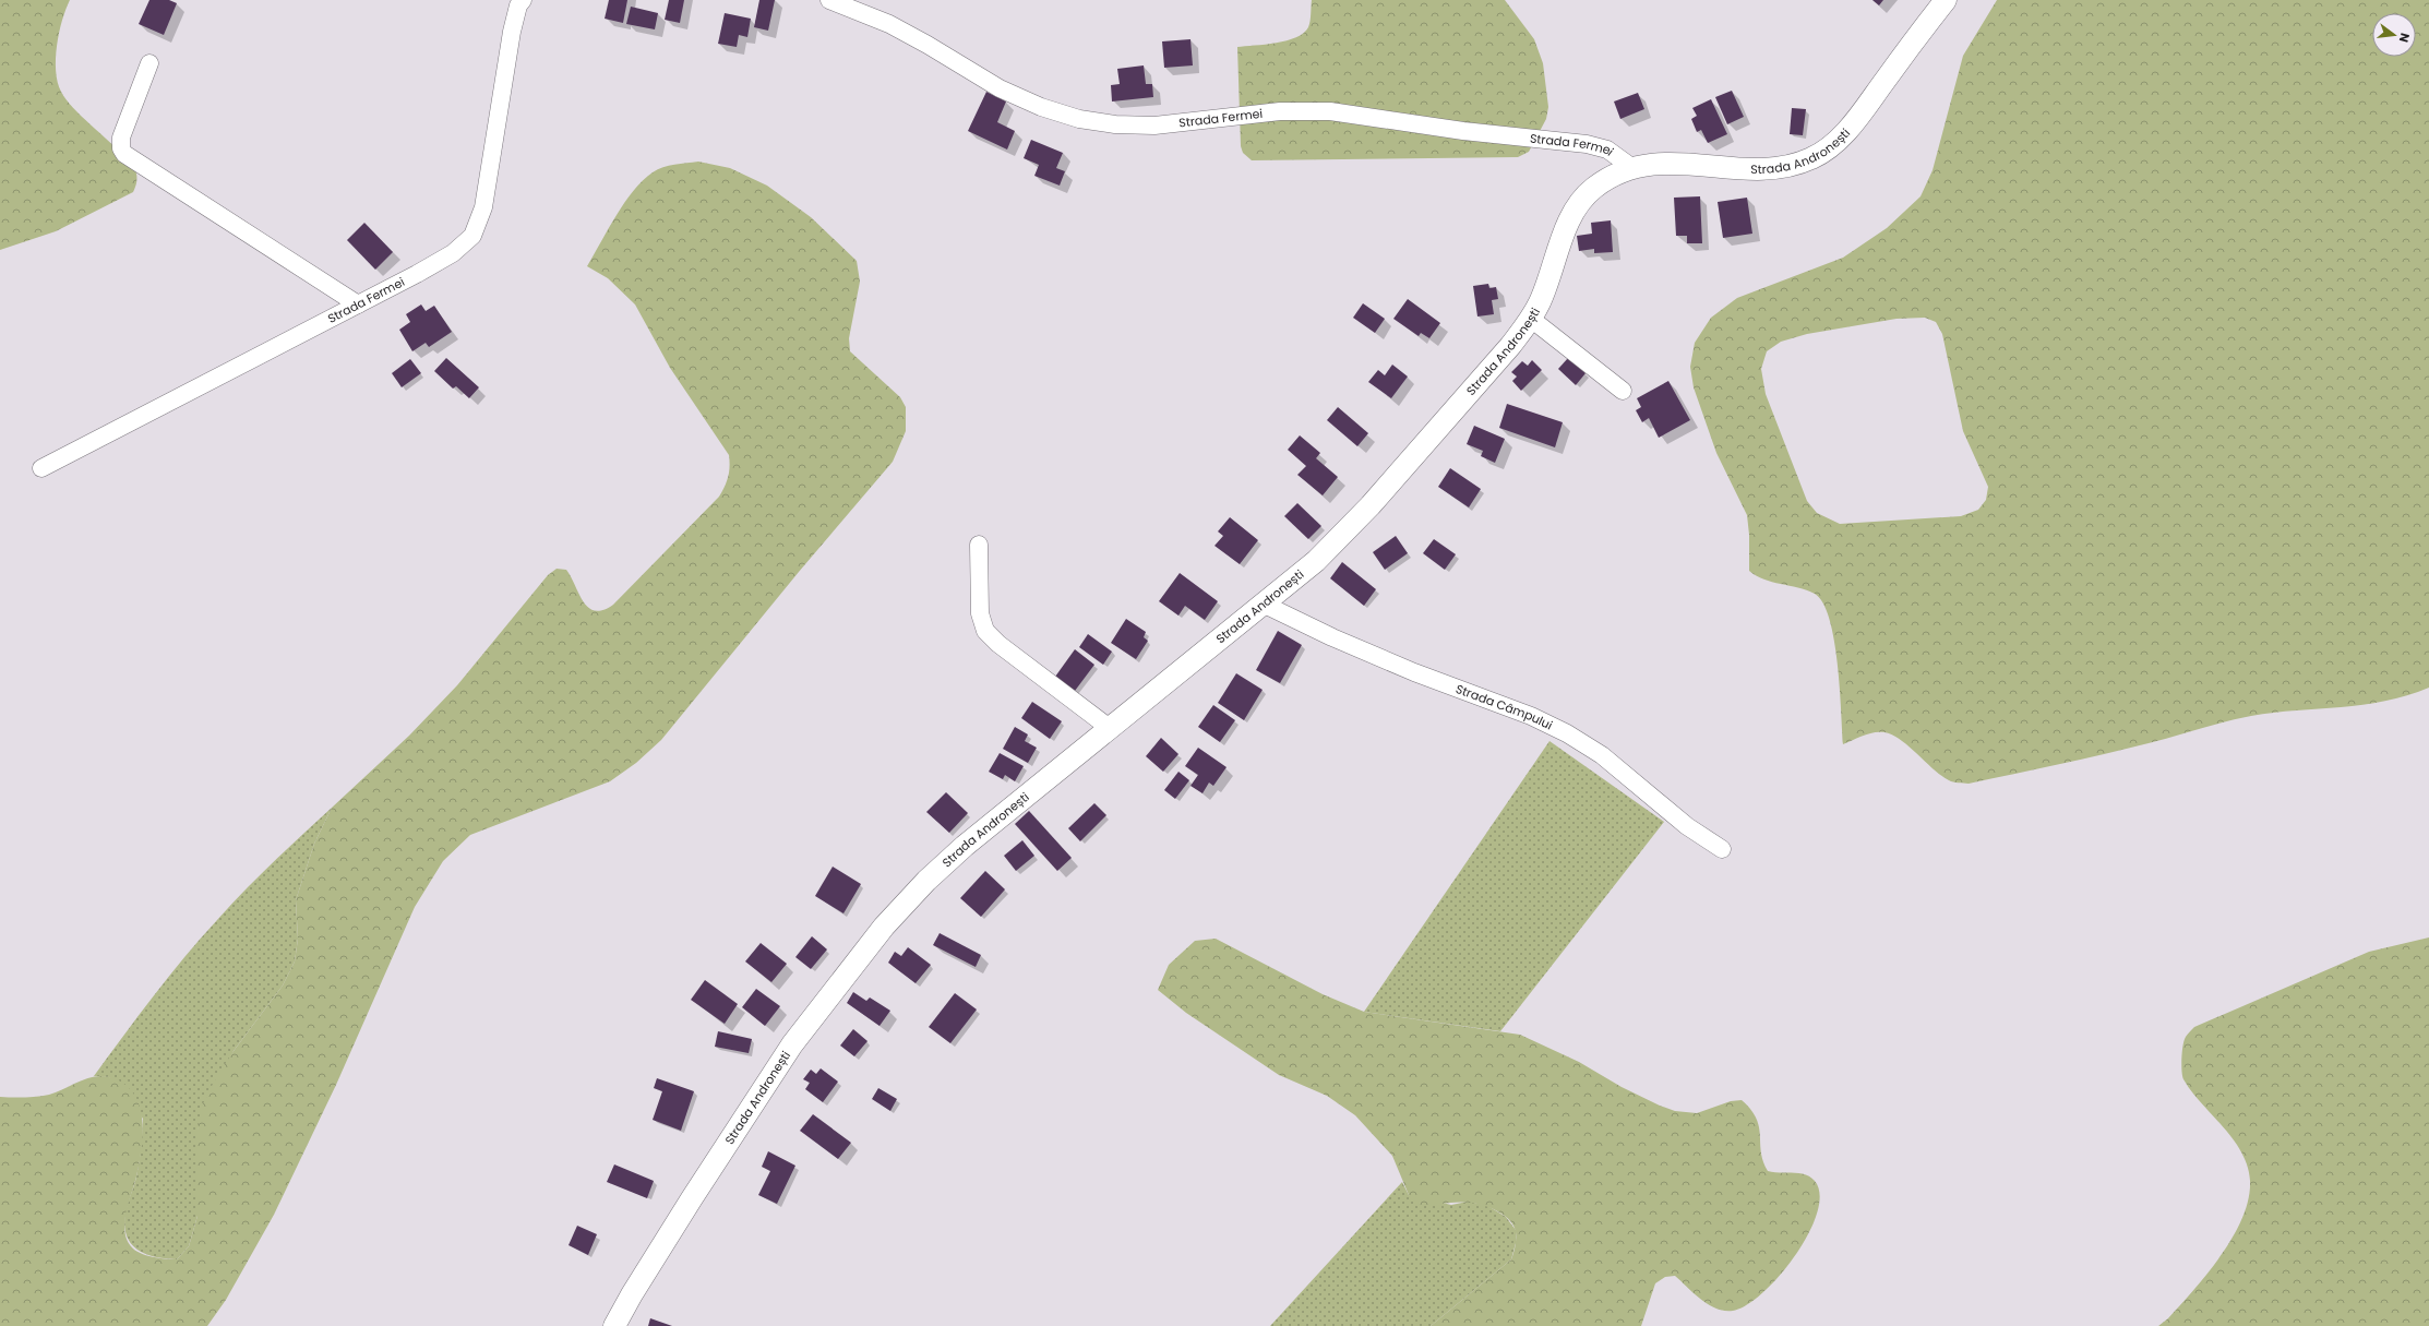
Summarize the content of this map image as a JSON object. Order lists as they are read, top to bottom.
{
  "streets": {
    "street": ["Strada Fermei", "Strada Andronești", "Strada Câmpului"]
  },
  "crossings": [
    ["Strada Fermei", "Strada Andronești"],
    ["Strada Andronești", "Strada Câmpului"]
  ],
  "north": "right"
}
